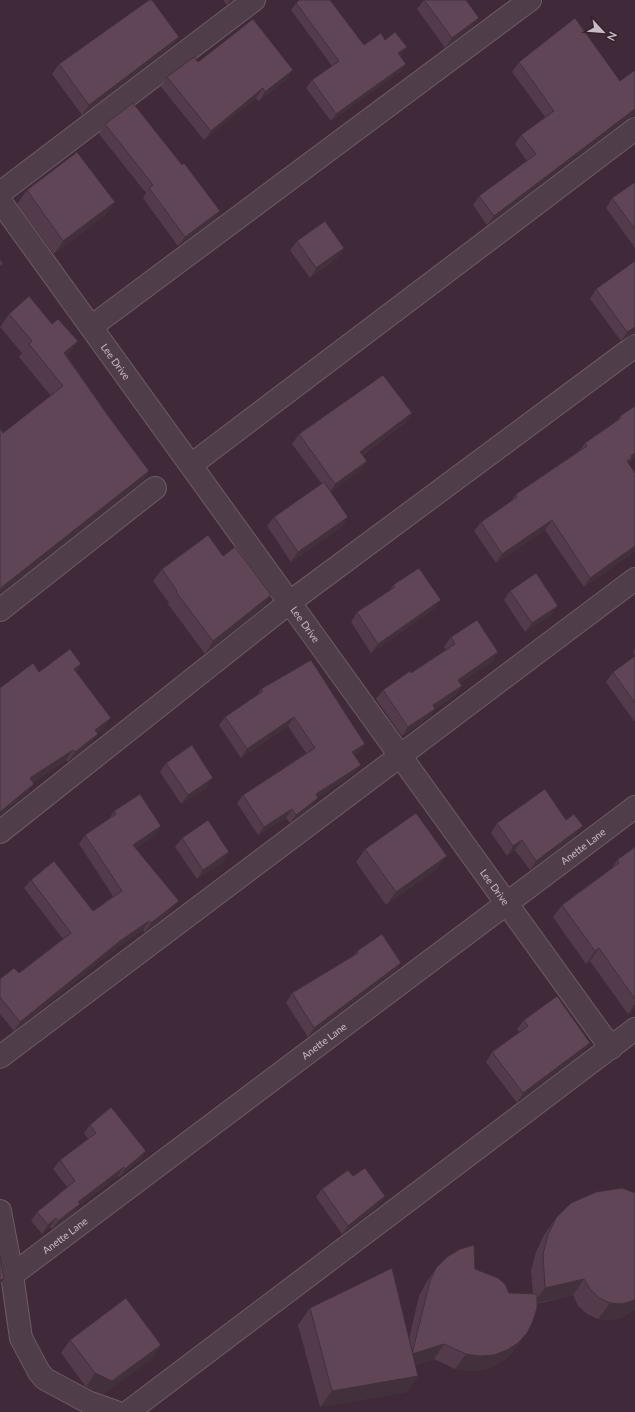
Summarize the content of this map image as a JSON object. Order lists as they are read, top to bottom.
{
  "streets": {
    "street": ["Lee Drive", "Anette Lane"]
  },
  "crossings": [
    ["Lee Drive", "Anette Lane"]
  ],
  "north": "bottom right"
}
